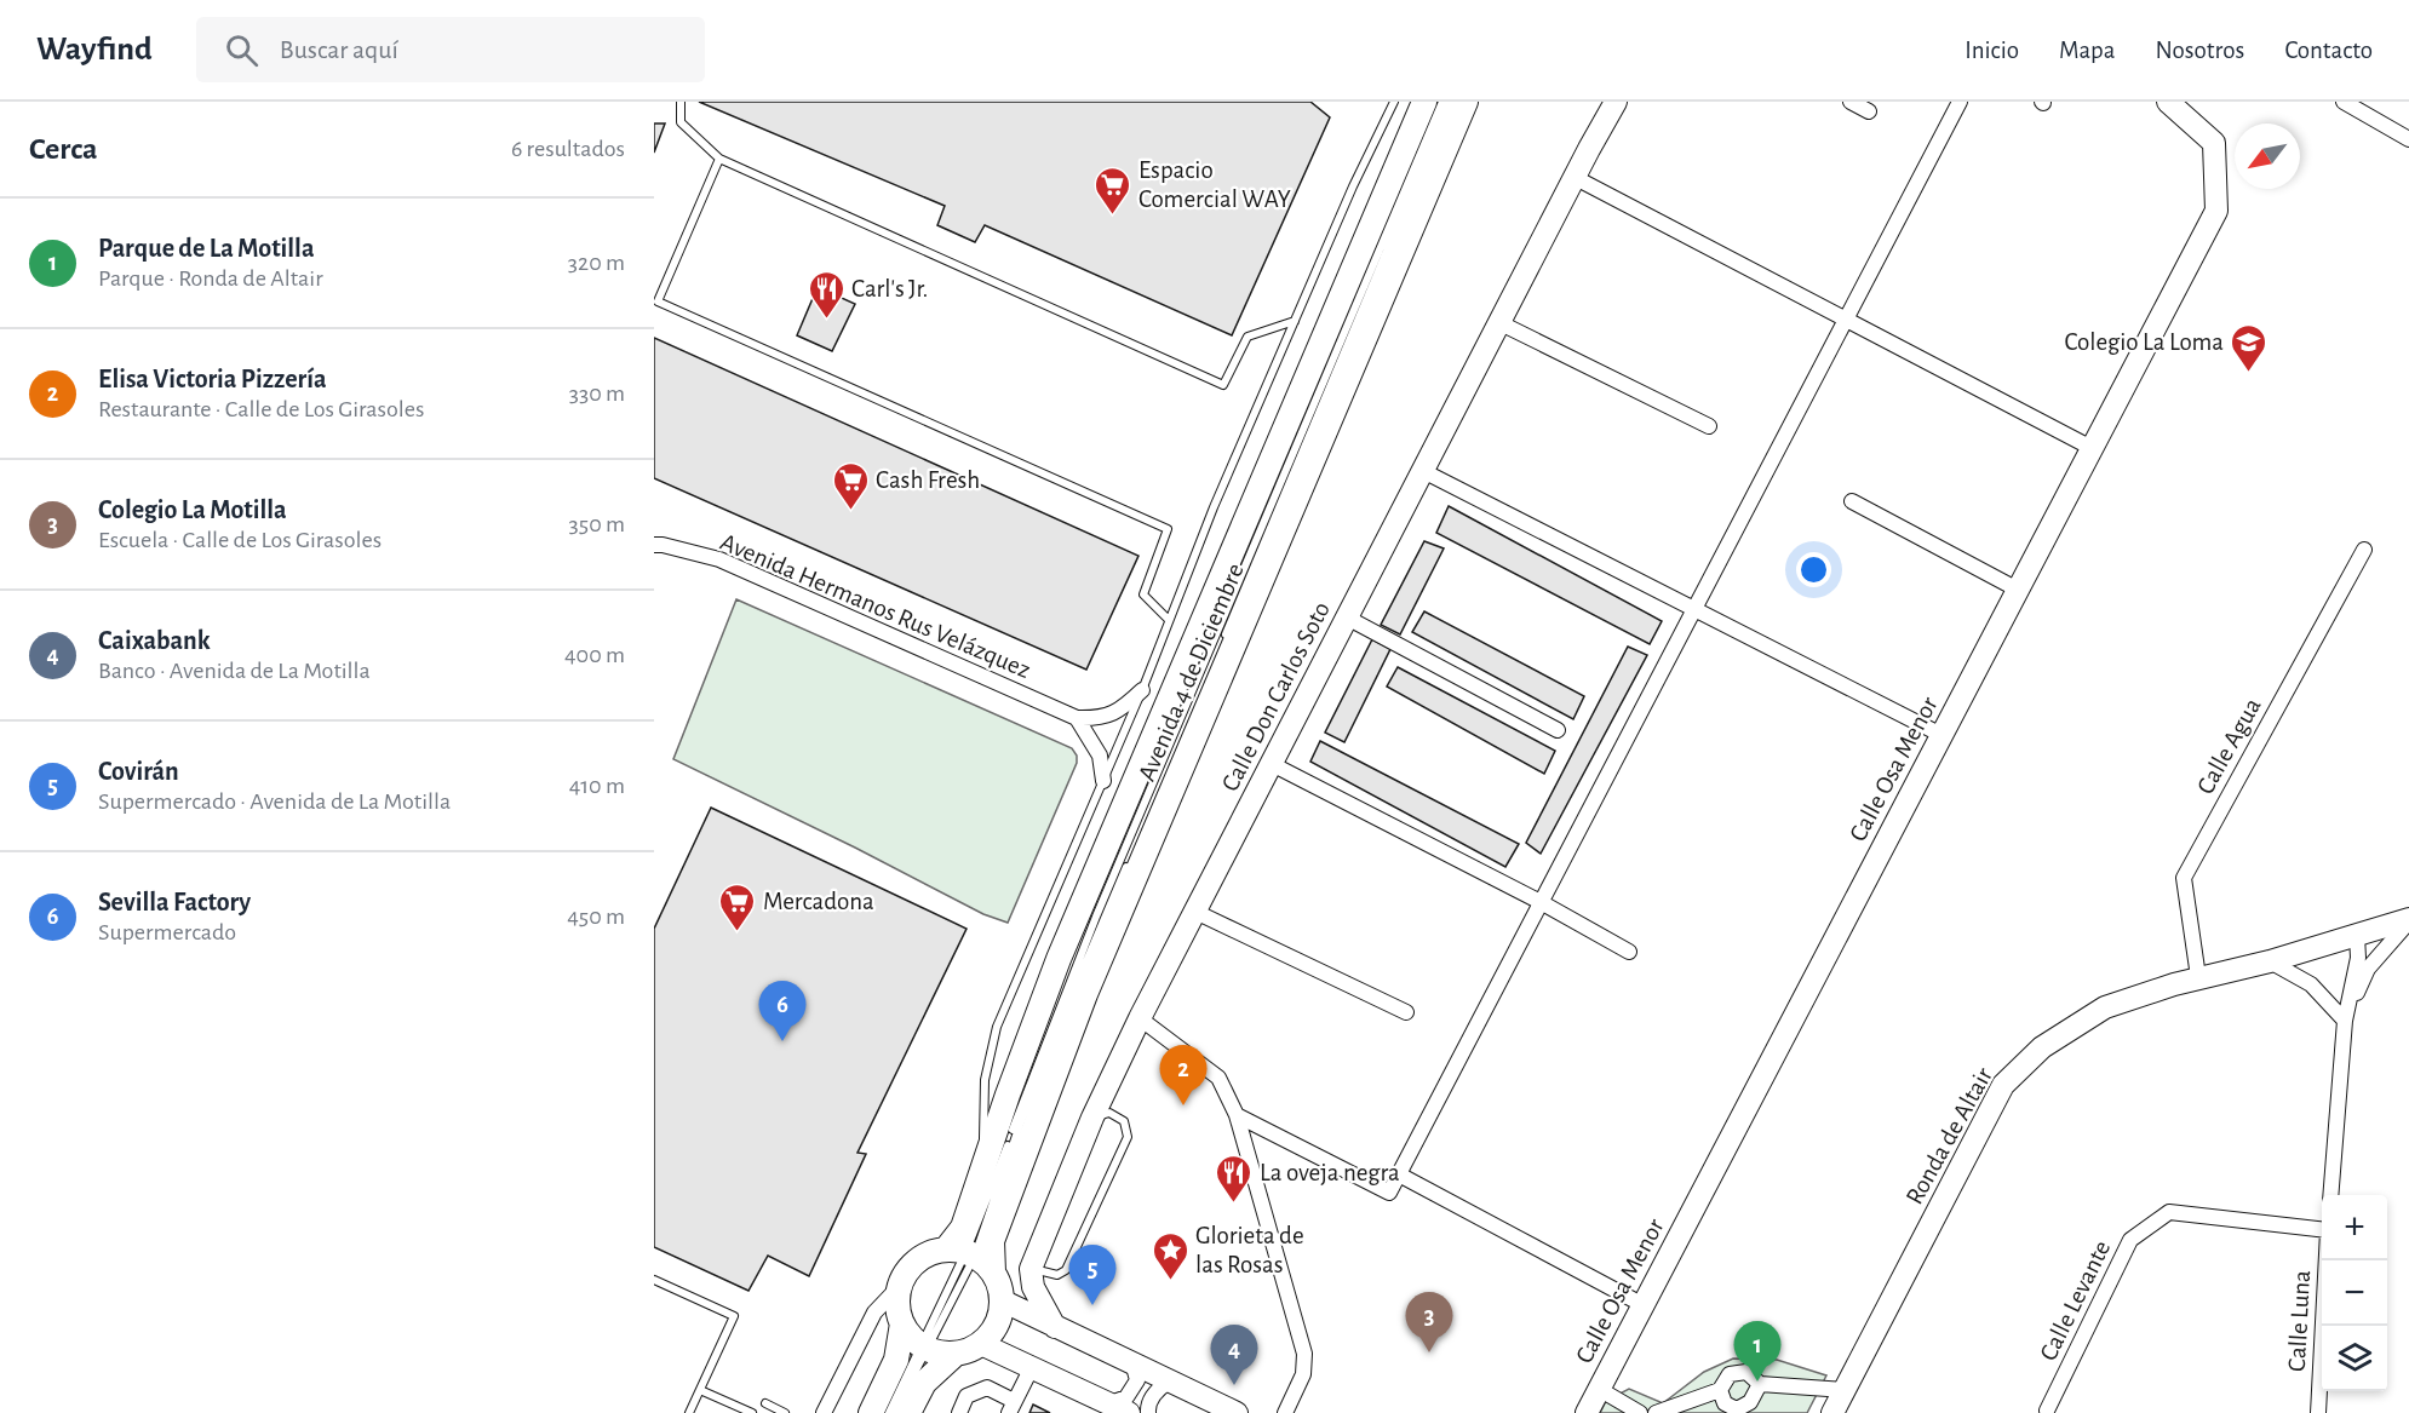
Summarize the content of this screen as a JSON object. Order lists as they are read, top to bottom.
{
  "streets": {
    "main road": ["Avenida 4 de Diciembre"],
    "street": [
      "Avenida Hermanos Rus Velázquez",
      "Calle Don Carlos Soto",
      "Calle Agua",
      "Calle Osa Menor",
      "Ronda de Altair",
      "Calle Levante",
      "Calle Luna"
    ]
  },
  "crossings": [
    ["Calle Agua", "Ronda de Altair"]
  ],
  "places": {
    "supermarket": ["Espacio Comercial WAY", "Cash Fresh", "Mercadona"],
    "restaurant": ["Carl's Jr.", "La oveja negra"],
    "school or university": ["Colegio La Loma"],
    "place": ["Glorieta de las Rosas"]
  },
  "north": "bottom left",
  "page": {
    "header": "Wayfind",
    "search": "Buscar aquí",
    "nav": [
      "Inicio",
      "Mapa",
      "Nosotros",
      "Contacto"
    ],
    "heading": ["Cerca", "6 resultados"],
    "list": [
      {
        "mark": "1",
        "name": "Parque de La Motilla",
        "note": "Parque · Ronda de Altair",
        "value": "320 m"
      },
      {
        "mark": "2",
        "name": "Elisa Victoria Pizzería",
        "note": "Restaurante · Calle de Los Girasoles",
        "value": "330 m"
      },
      {
        "mark": "3",
        "name": "Colegio La Motilla",
        "note": "Escuela · Calle de Los Girasoles",
        "value": "350 m"
      },
      {
        "mark": "4",
        "name": "Caixabank",
        "note": "Banco · Avenida de La Motilla",
        "value": "400 m"
      },
      {
        "mark": "5",
        "name": "Covirán",
        "note": "Supermercado · Avenida de La Motilla",
        "value": "410 m"
      },
      {
        "mark": "6",
        "name": "Sevilla Factory",
        "note": "Supermercado",
        "value": "450 m"
      }
    ],
    "pins": [
      "6",
      "2",
      "5",
      "3",
      "1",
      "4"
    ],
    "map_buttons": ["+", "−"]
  }
}
